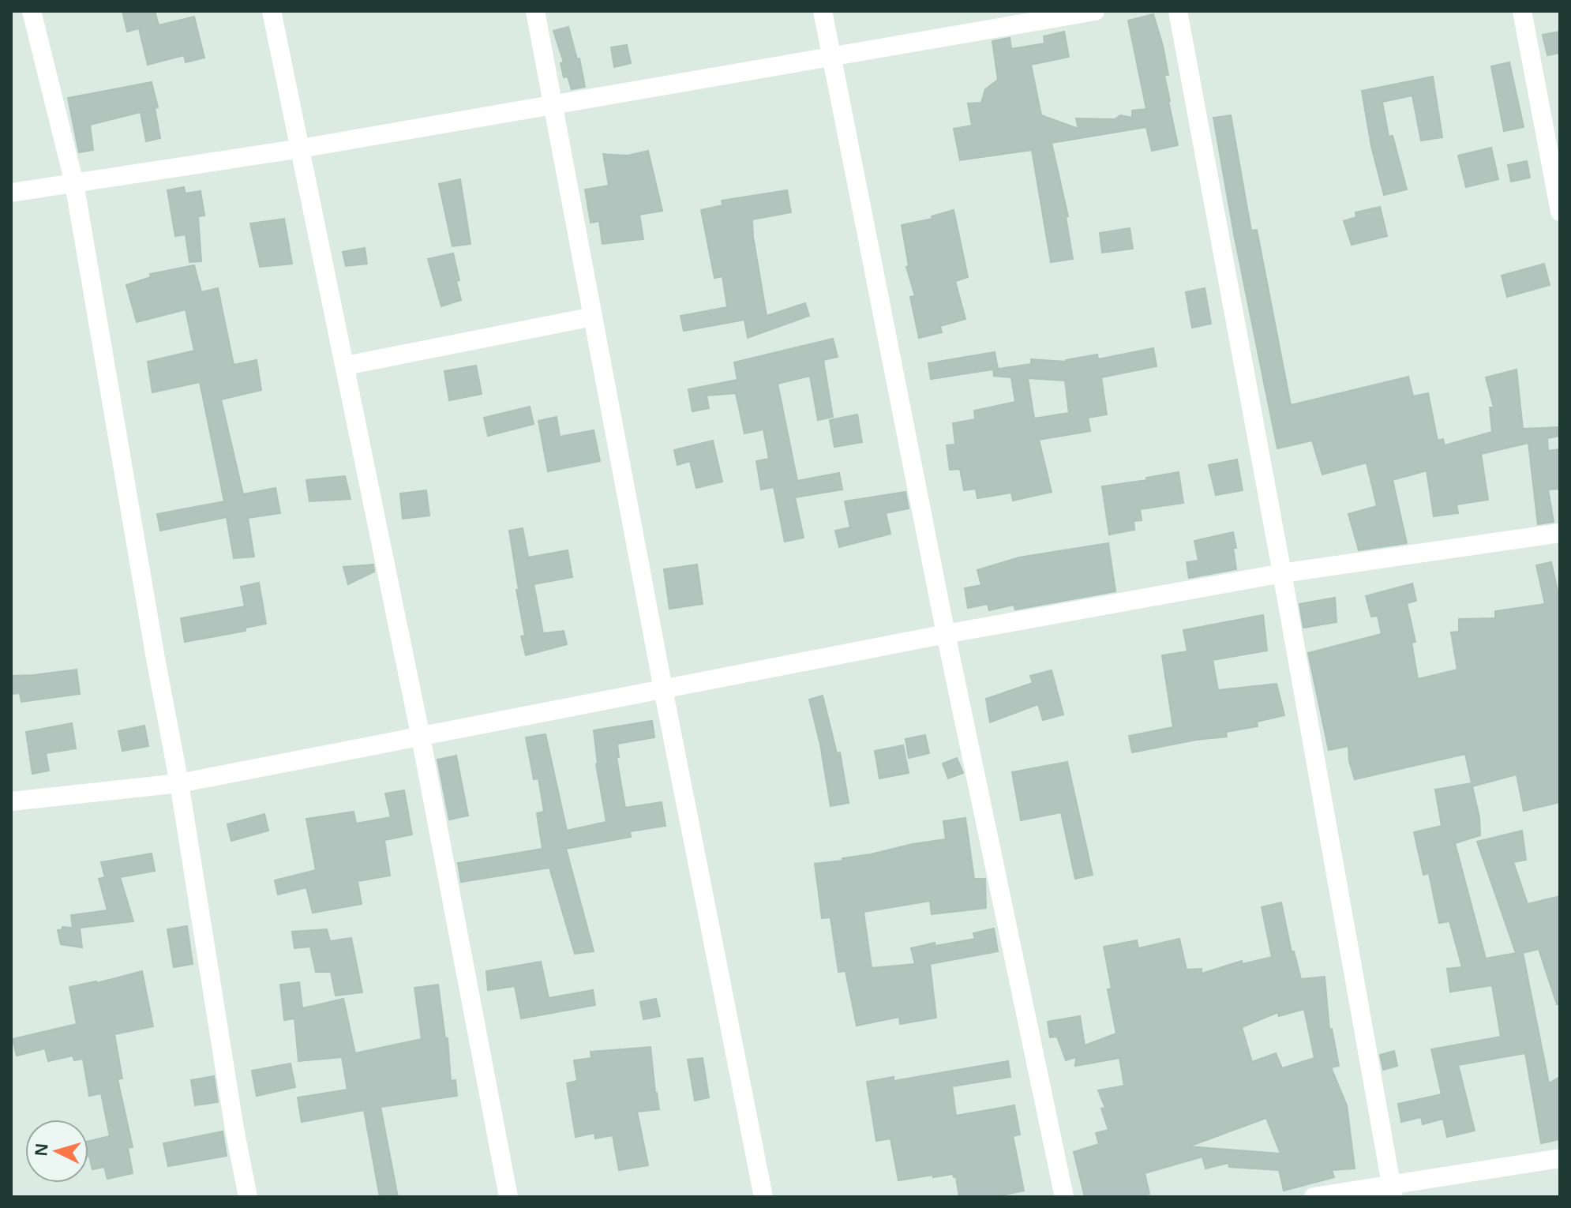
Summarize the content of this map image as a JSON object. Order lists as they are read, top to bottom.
{
  "north": "left"
}
